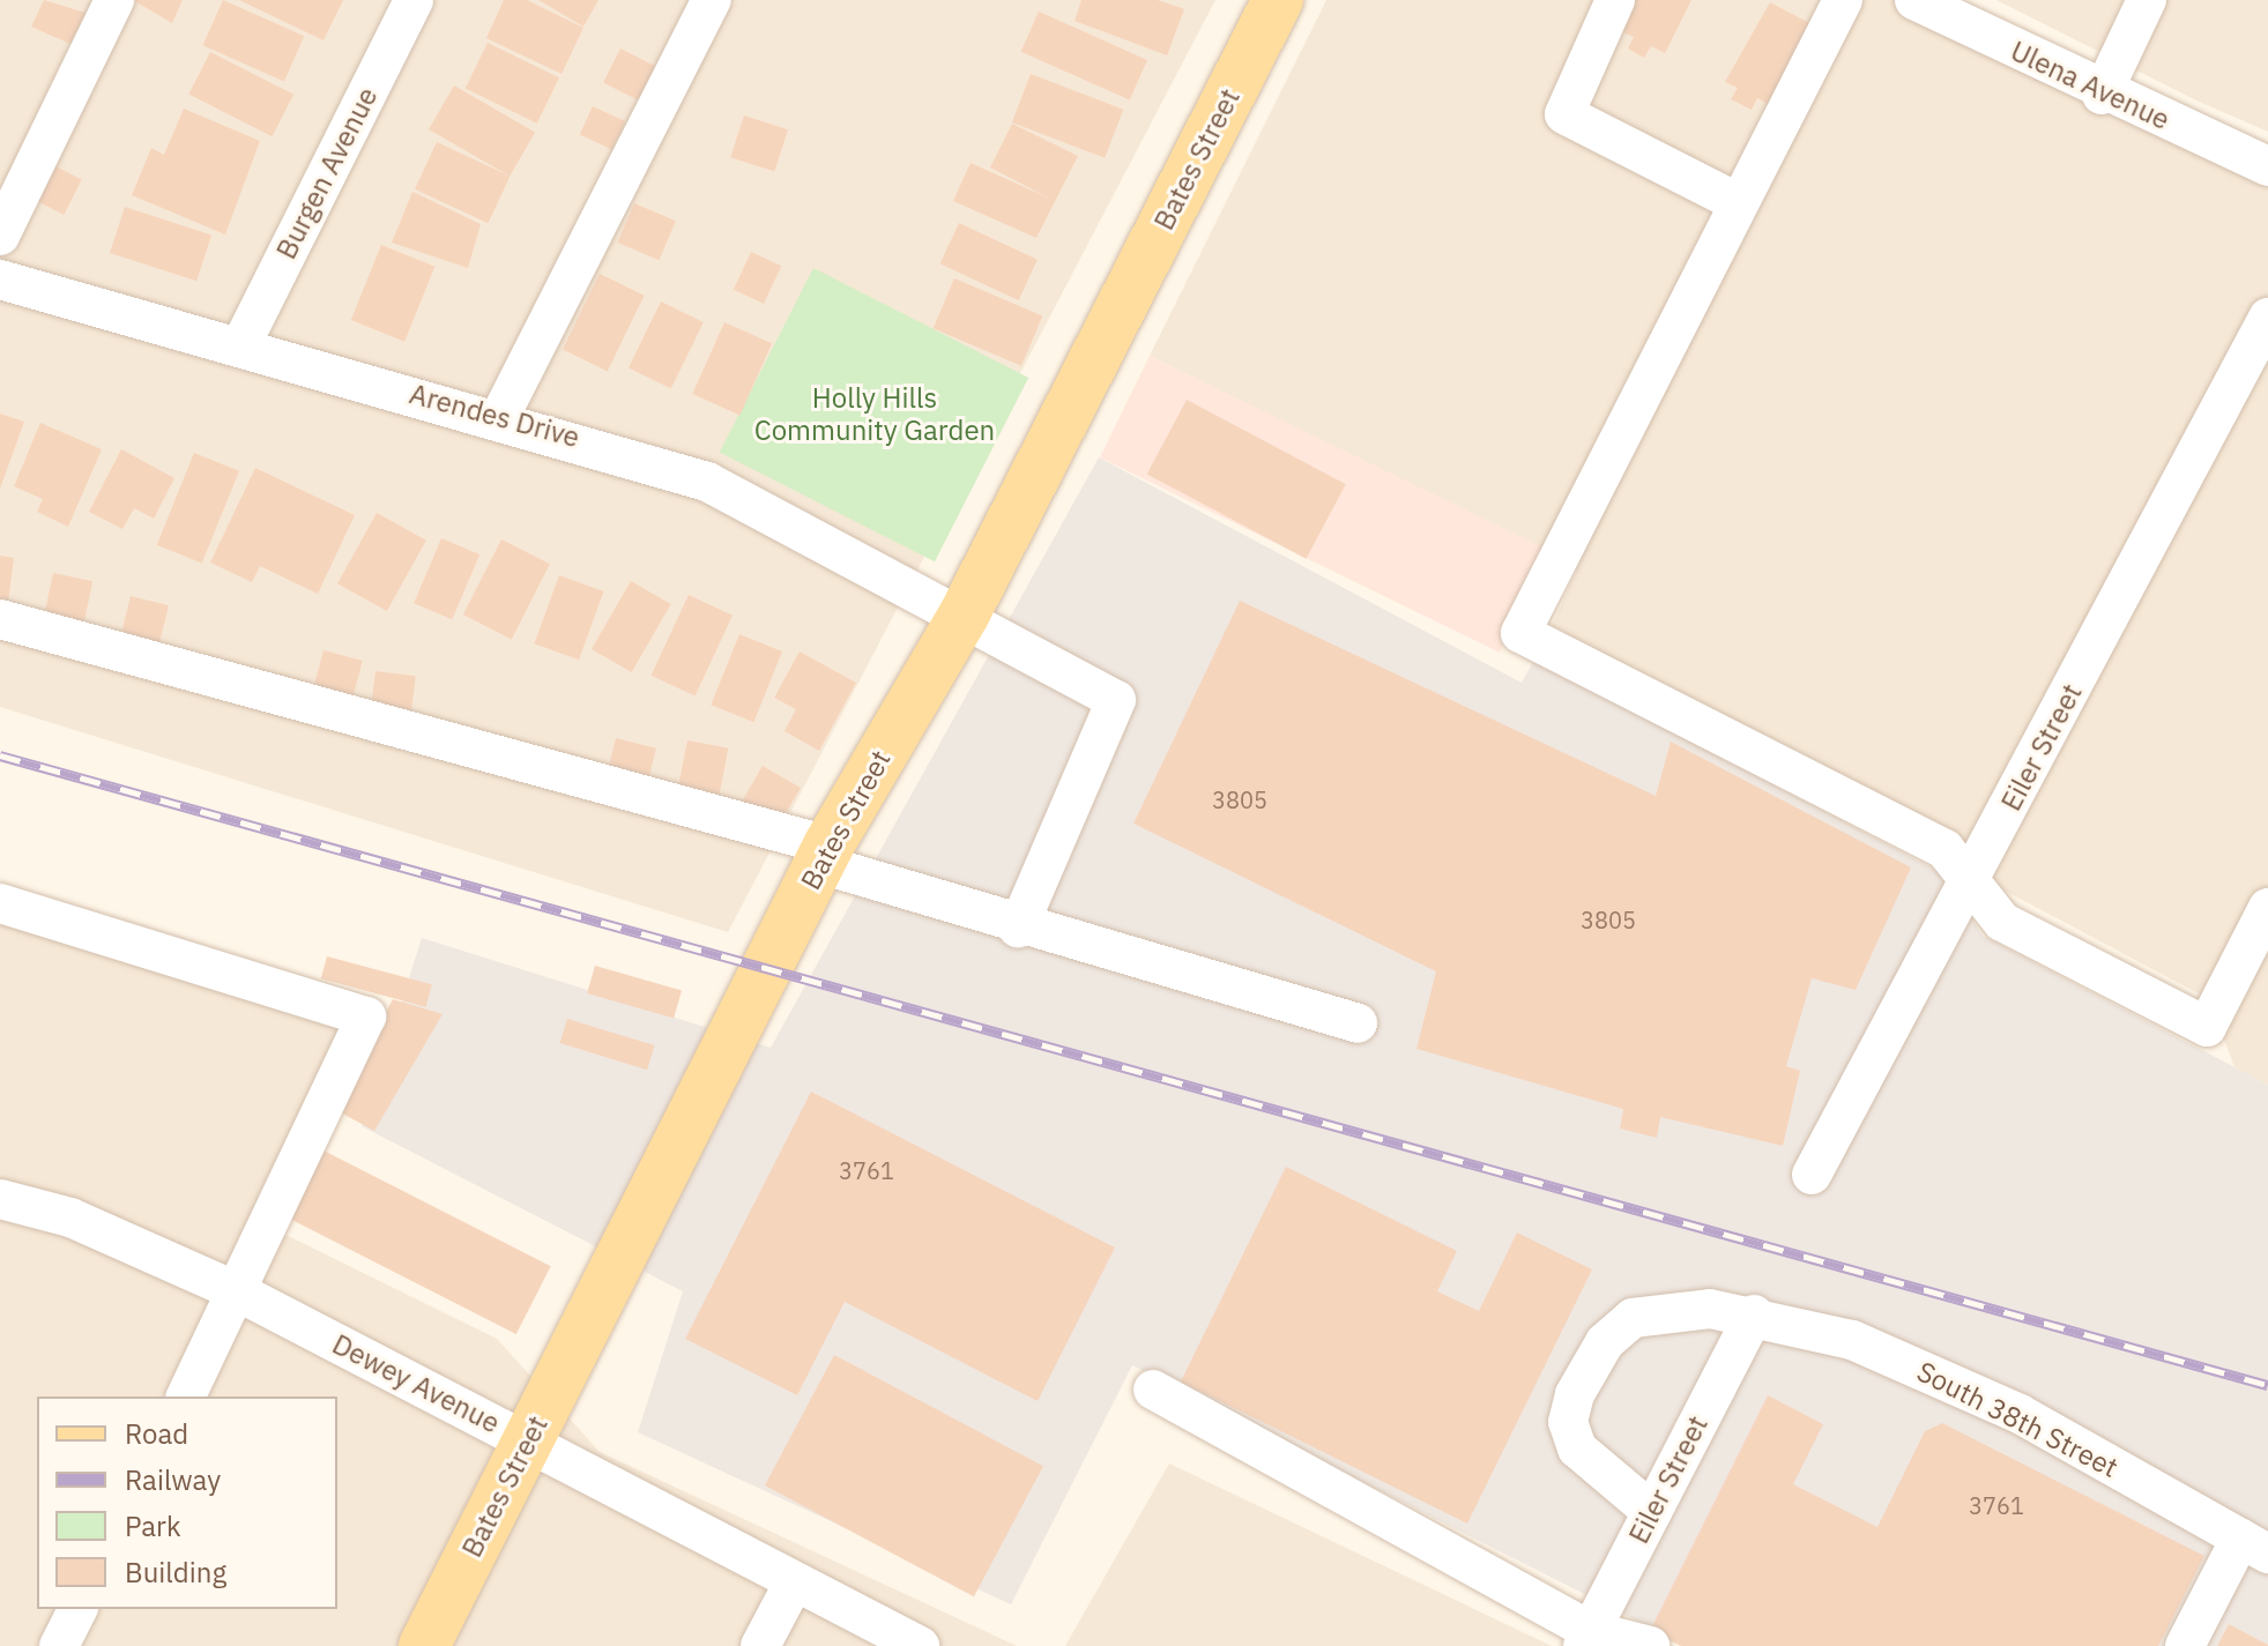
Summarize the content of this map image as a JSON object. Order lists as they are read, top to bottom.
{
  "streets": {
    "main road": ["Bates Street"],
    "street": [
      "Ulena Avenue",
      "Burgen Avenue",
      "Arendes Drive",
      "Eiler Street",
      "Dewey Avenue",
      "South 38th Street"
    ]
  },
  "crossings": [
    ["Bates Street", "Arendes Drive"],
    ["Bates Street", "Dewey Avenue"],
    ["Burgen Avenue", "Arendes Drive"],
    ["Eiler Street", "South 38th Street"]
  ],
  "parks": ["Holly Hills Community Garden"],
  "house_numbers": [
    "3805",
    "3805",
    "3761",
    "3761"
  ],
  "legend": [
    "Road",
    "Railway",
    "Park",
    "Building"
  ]
}
